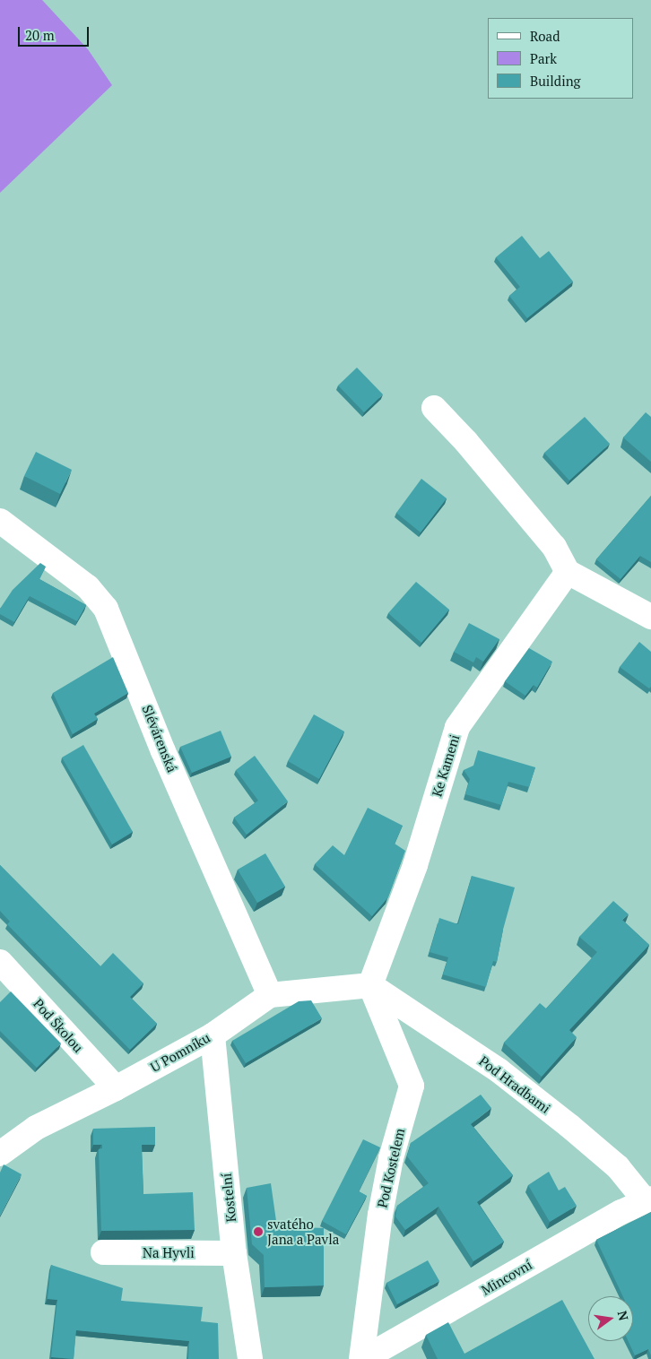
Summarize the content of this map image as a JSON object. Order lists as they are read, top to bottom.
{
  "streets": {
    "street": [
      "Slévárenská",
      "Ke Kameni",
      "Pod Školou",
      "U Pomníku",
      "Pod Hradbami",
      "Pod Kostelem",
      "Kostelní",
      "Na Hyvli",
      "Mincovní"
    ]
  },
  "crossings": [
    ["Slévárenská", "U Pomníku"],
    ["Ke Kameni", "U Pomníku"],
    ["Ke Kameni", "Pod Hradbami"],
    ["Ke Kameni", "Pod Kostelem"],
    ["Pod Školou", "U Pomníku"],
    ["U Pomníku", "Pod Hradbami"],
    ["U Pomníku", "Pod Kostelem"],
    ["U Pomníku", "Kostelní"],
    ["Pod Hradbami", "Pod Kostelem"],
    ["Pod Hradbami", "Mincovní"],
    ["Pod Kostelem", "Mincovní"],
    ["Kostelní", "Na Hyvli"]
  ],
  "places": ["svatého Jana a Pavla"],
  "legend": ["Road", "Park", "Building"],
  "scale_bar": "20 m",
  "north": "right"
}
